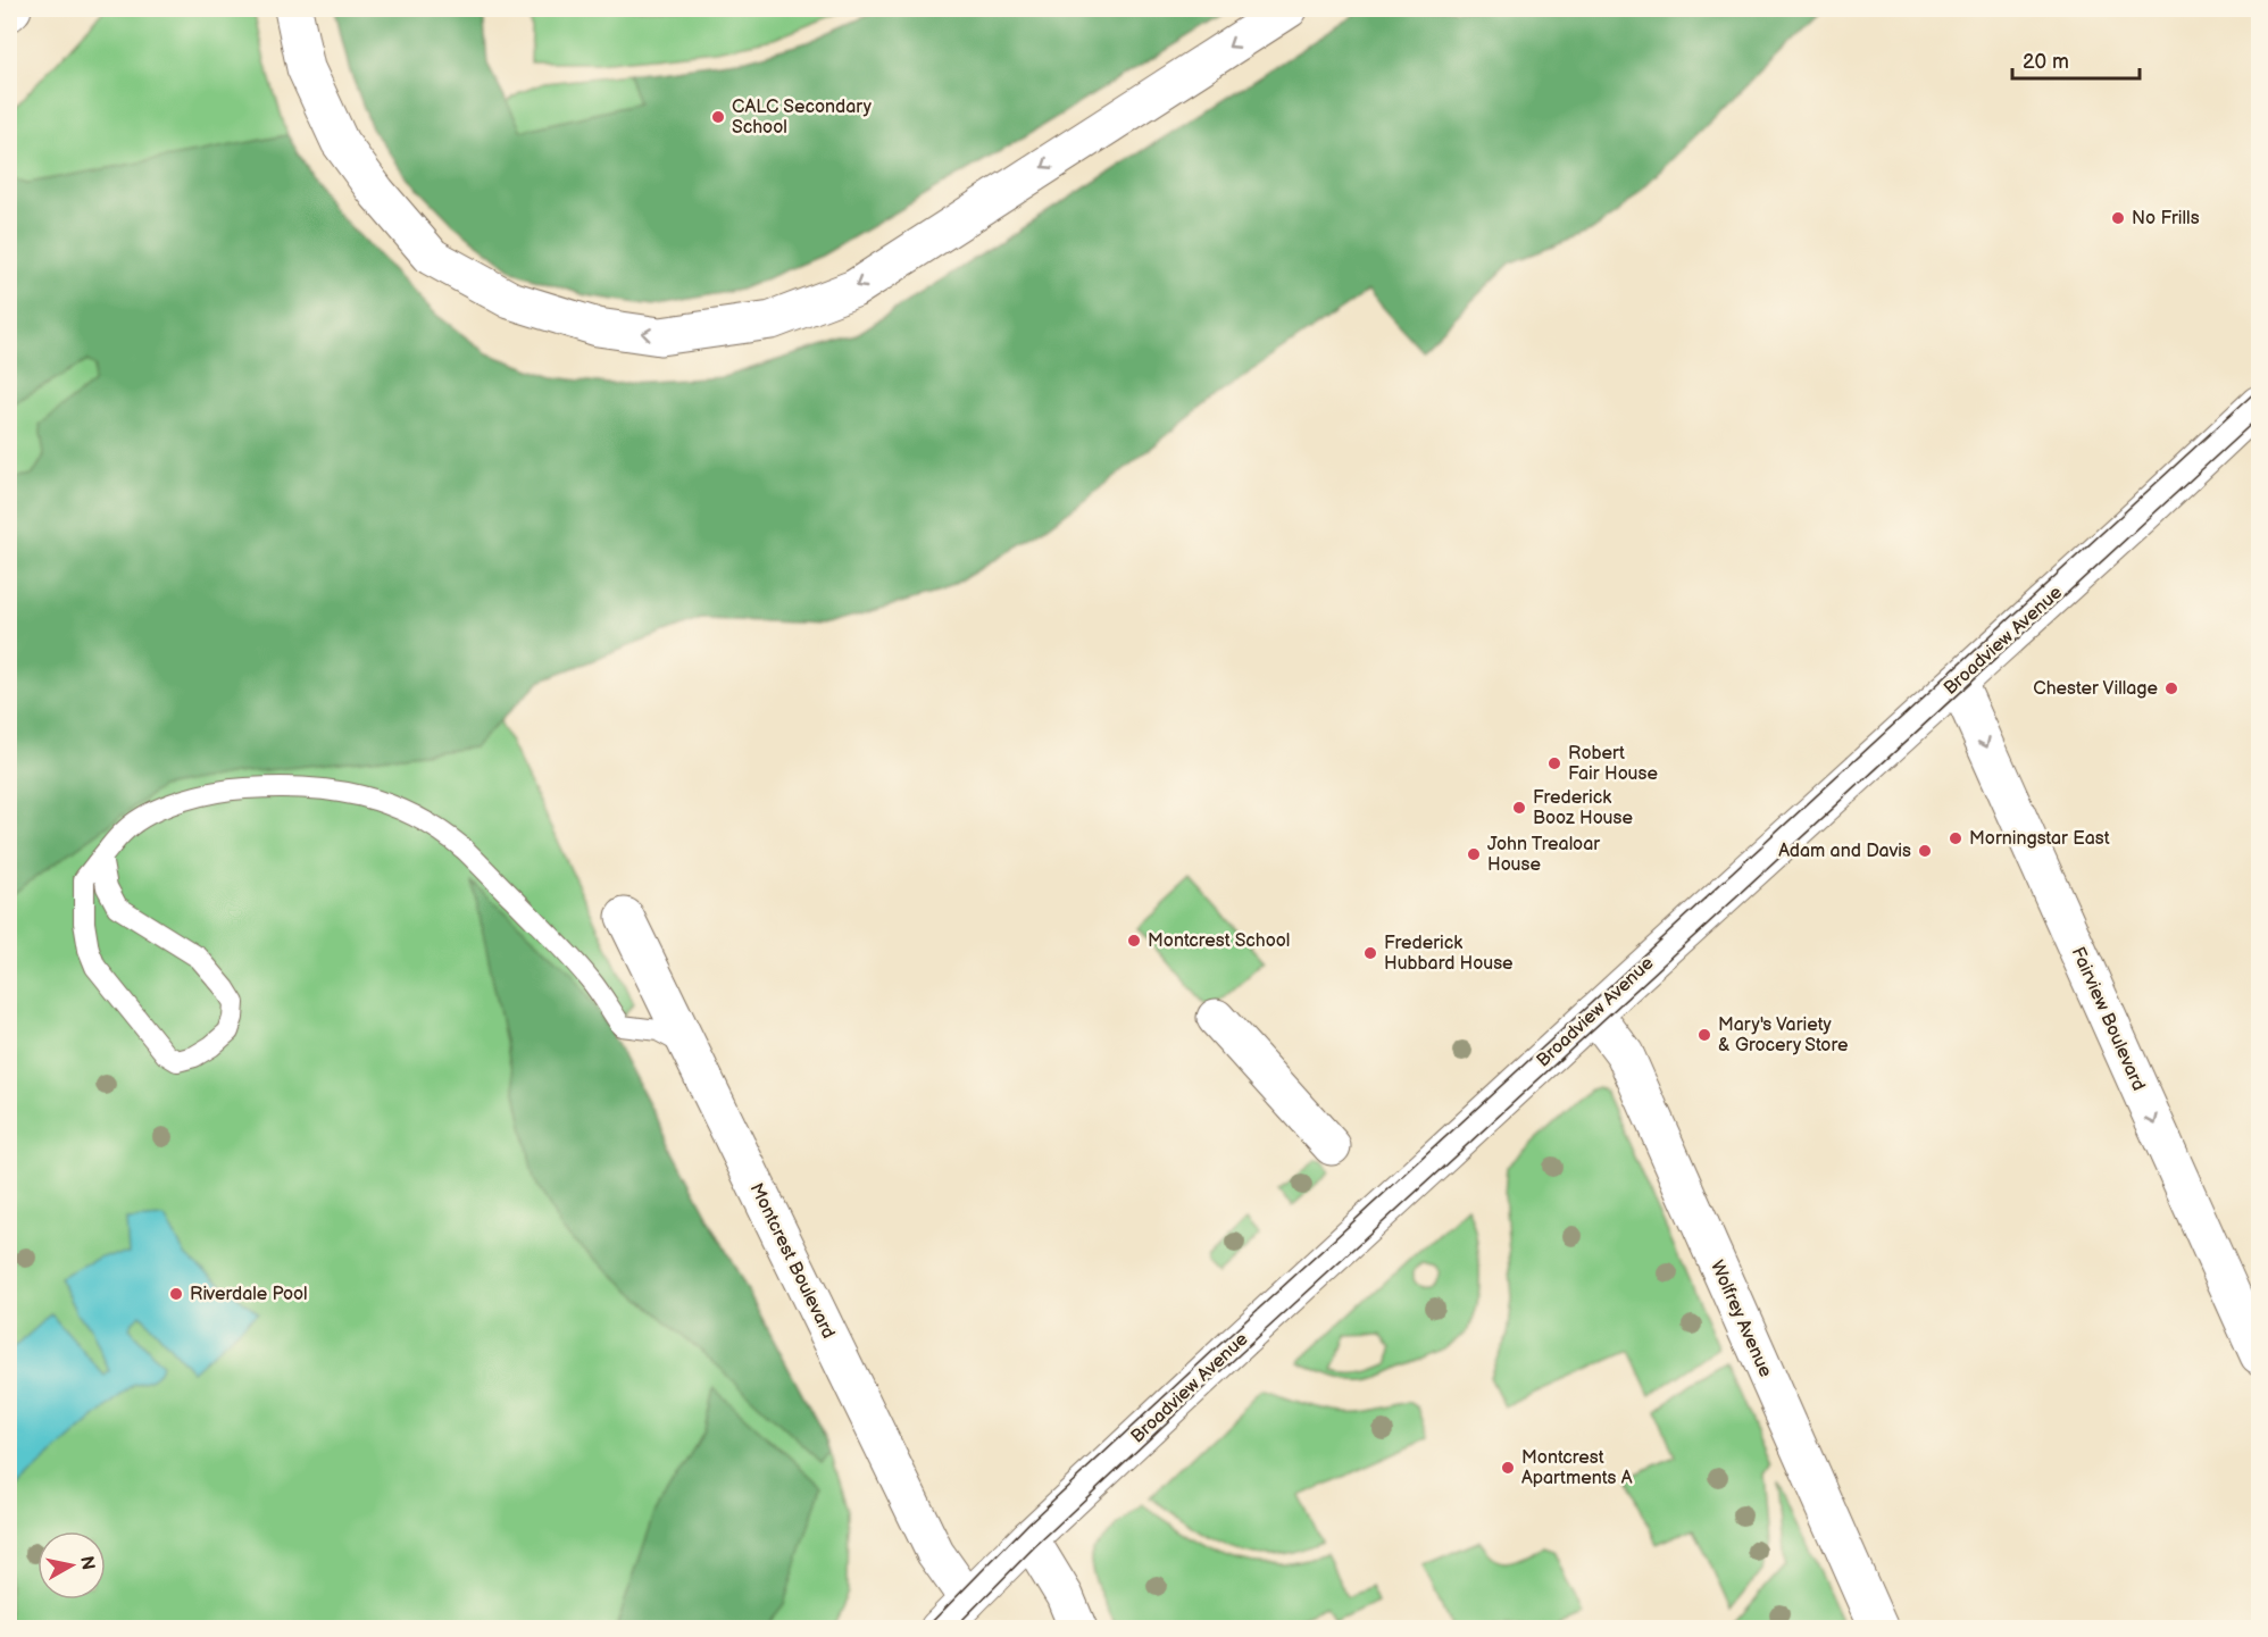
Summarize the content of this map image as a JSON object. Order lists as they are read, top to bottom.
{
  "streets": {
    "main road": [
      "Broadview Avenue",
      "Fairview Boulevard",
      "Montcrest Boulevard",
      "Wolfrey Avenue"
    ]
  },
  "crossings": [
    ["Broadview Avenue", "Fairview Boulevard"],
    ["Broadview Avenue", "Montcrest Boulevard"],
    ["Broadview Avenue", "Wolfrey Avenue"]
  ],
  "one_way": ["Fairview Boulevard"],
  "places": [
    "CALC Secondary School",
    "No Frills",
    "Chester Village",
    "Robert Fair House",
    "Frederick Booz House",
    "Morningstar East",
    "Adam and Davis",
    "John Trealoar House",
    "Montcrest School",
    "Frederick Hubbard House",
    "Mary's Variety & Grocery Store",
    "Riverdale Pool",
    "Montcrest Apartments A"
  ],
  "scale_bar": "20 m",
  "north": "right"
}
